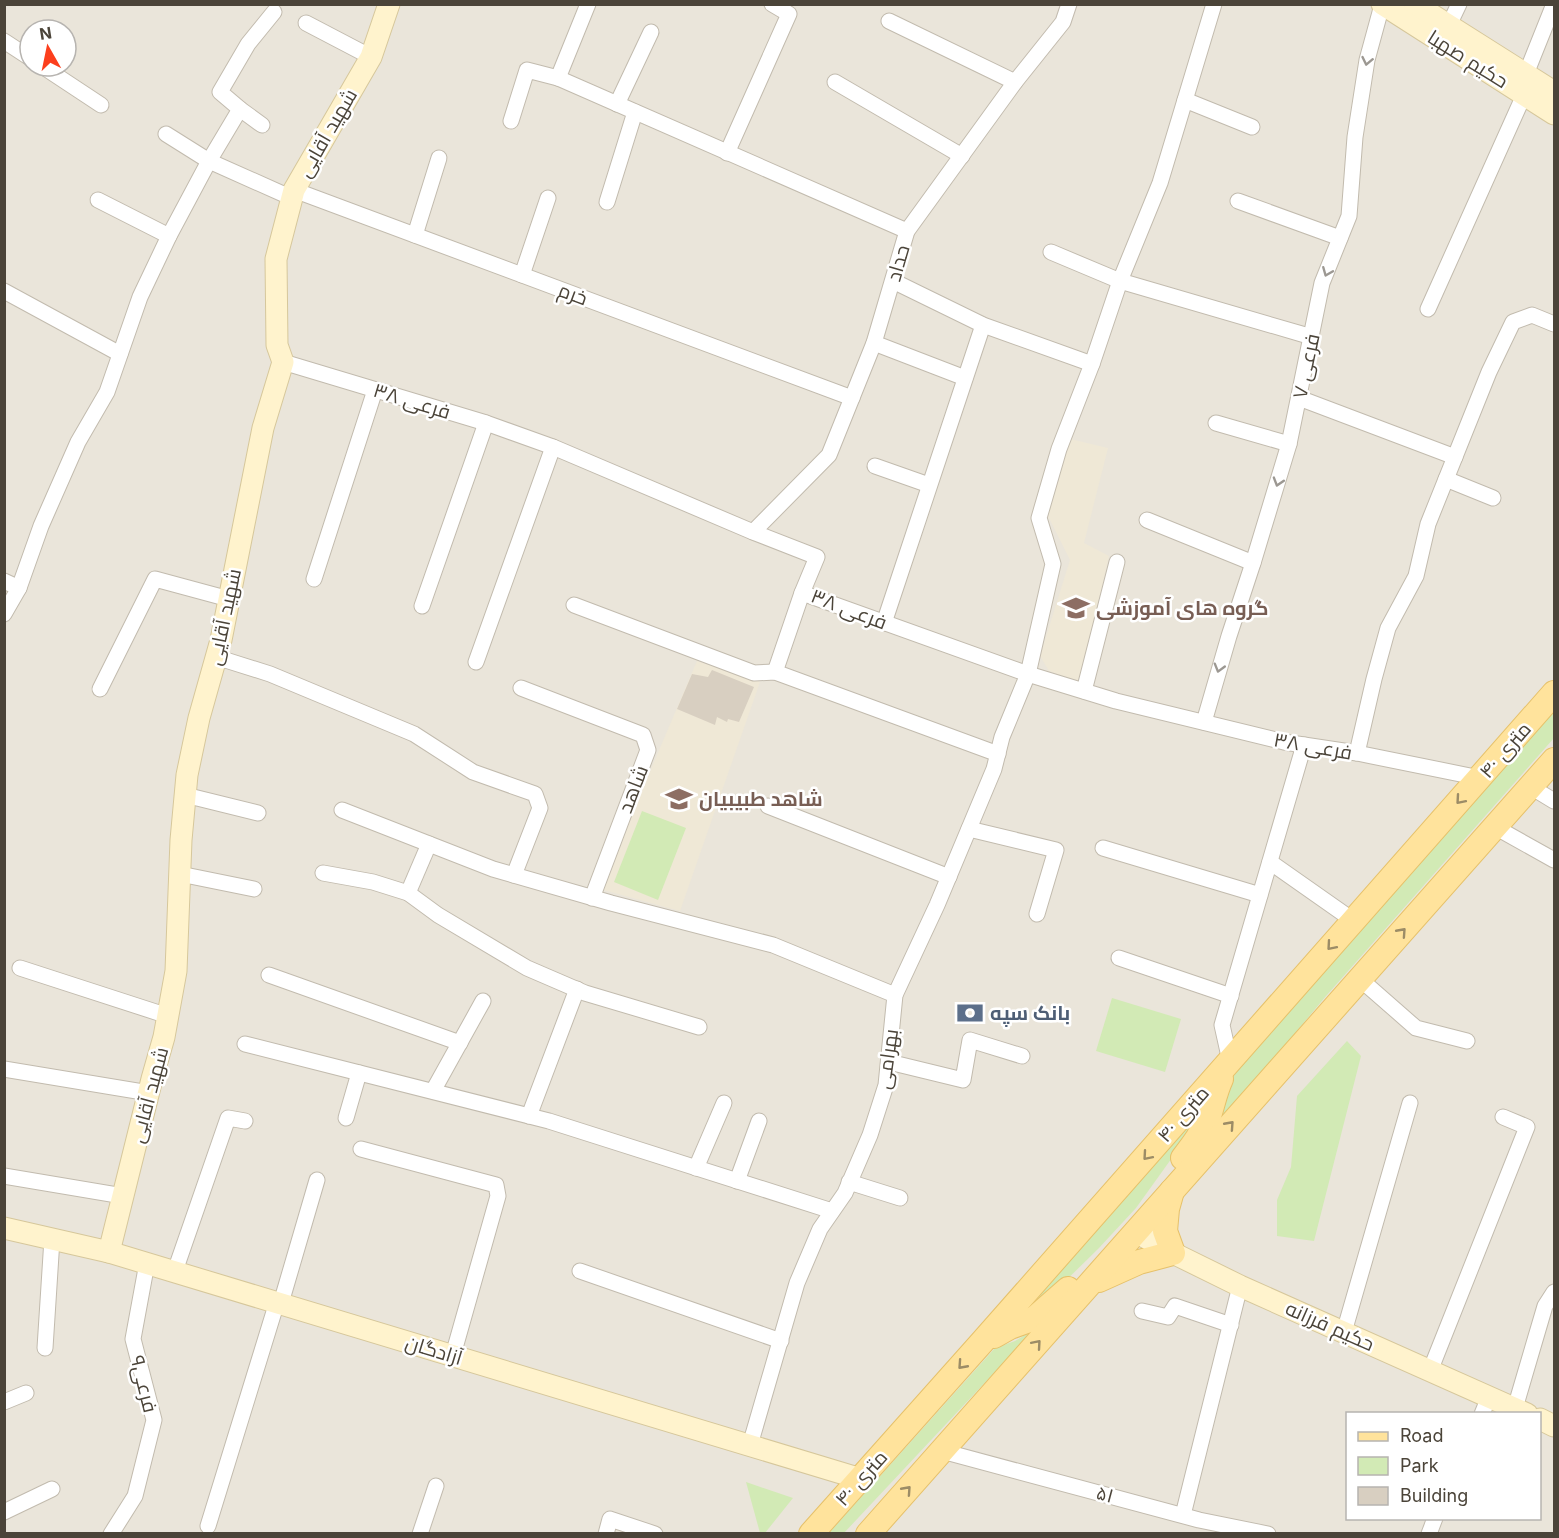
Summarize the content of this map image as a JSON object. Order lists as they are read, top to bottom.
{
  "streets": {
    "main road": ["۴۰ متری"],
    "street": [
      "حکیم صهبا",
      "شهید آقایی",
      "حداد",
      "خرم",
      "فرعی ۷",
      "فرعی ۳۸",
      "شاهد",
      "بهرامی",
      "حکیم فرزانه",
      "آزادگان",
      "فرعی۹",
      "۵۱"
    ]
  },
  "crossings": [
    ["حکیم صهبا", "فرعی ۷"],
    ["شهید آقایی", "خرم"],
    ["شهید آقایی", "فرعی ۳۸"],
    ["شهید آقایی", "آزادگان"],
    ["حداد", "خرم"],
    ["حداد", "فرعی ۳۸"],
    ["فرعی ۷", "فرعی ۳۸"],
    ["فرعی ۳۸", "۴۰ متری"],
    ["فرعی ۳۸", "بهرامی"],
    ["۴۰ متری", "آزادگان"],
    ["بهرامی", "آزادگان"],
    ["آزادگان", "فرعی۹"]
  ],
  "places": {
    "school or university": ["گروه های آموزشی", "شاهد طبیبیان"],
    "bank": ["بانک سپه"]
  },
  "legend": ["Road", "Park", "Building"],
  "north": "top"
}
